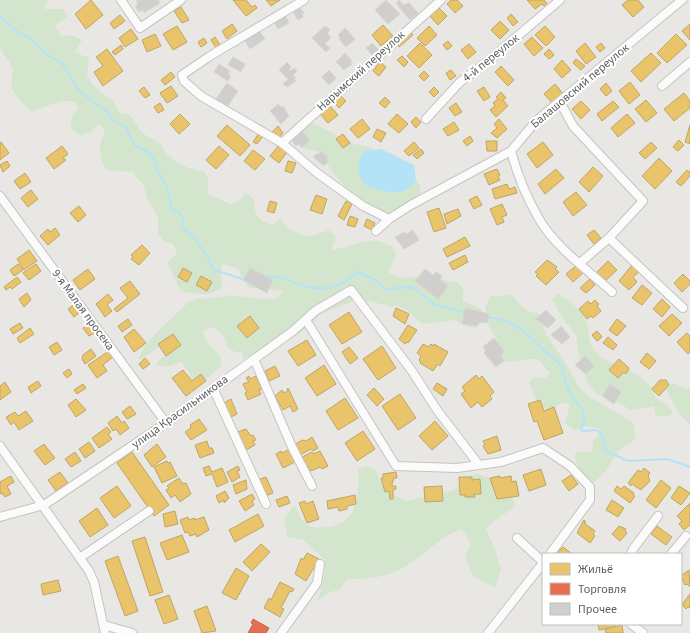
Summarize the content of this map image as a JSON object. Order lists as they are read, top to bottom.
{
  "streets": {
    "street": [
      "4-й переулок",
      "Нарымский переулок",
      "Балашовский переулок",
      "9-я Малая просека",
      "улица Красильникова"
    ]
  },
  "crossings": [
    ["9-я Малая просека", "улица Красильникова"]
  ],
  "legend": ["Жильё", "Торговля", "Прочее"]
}
